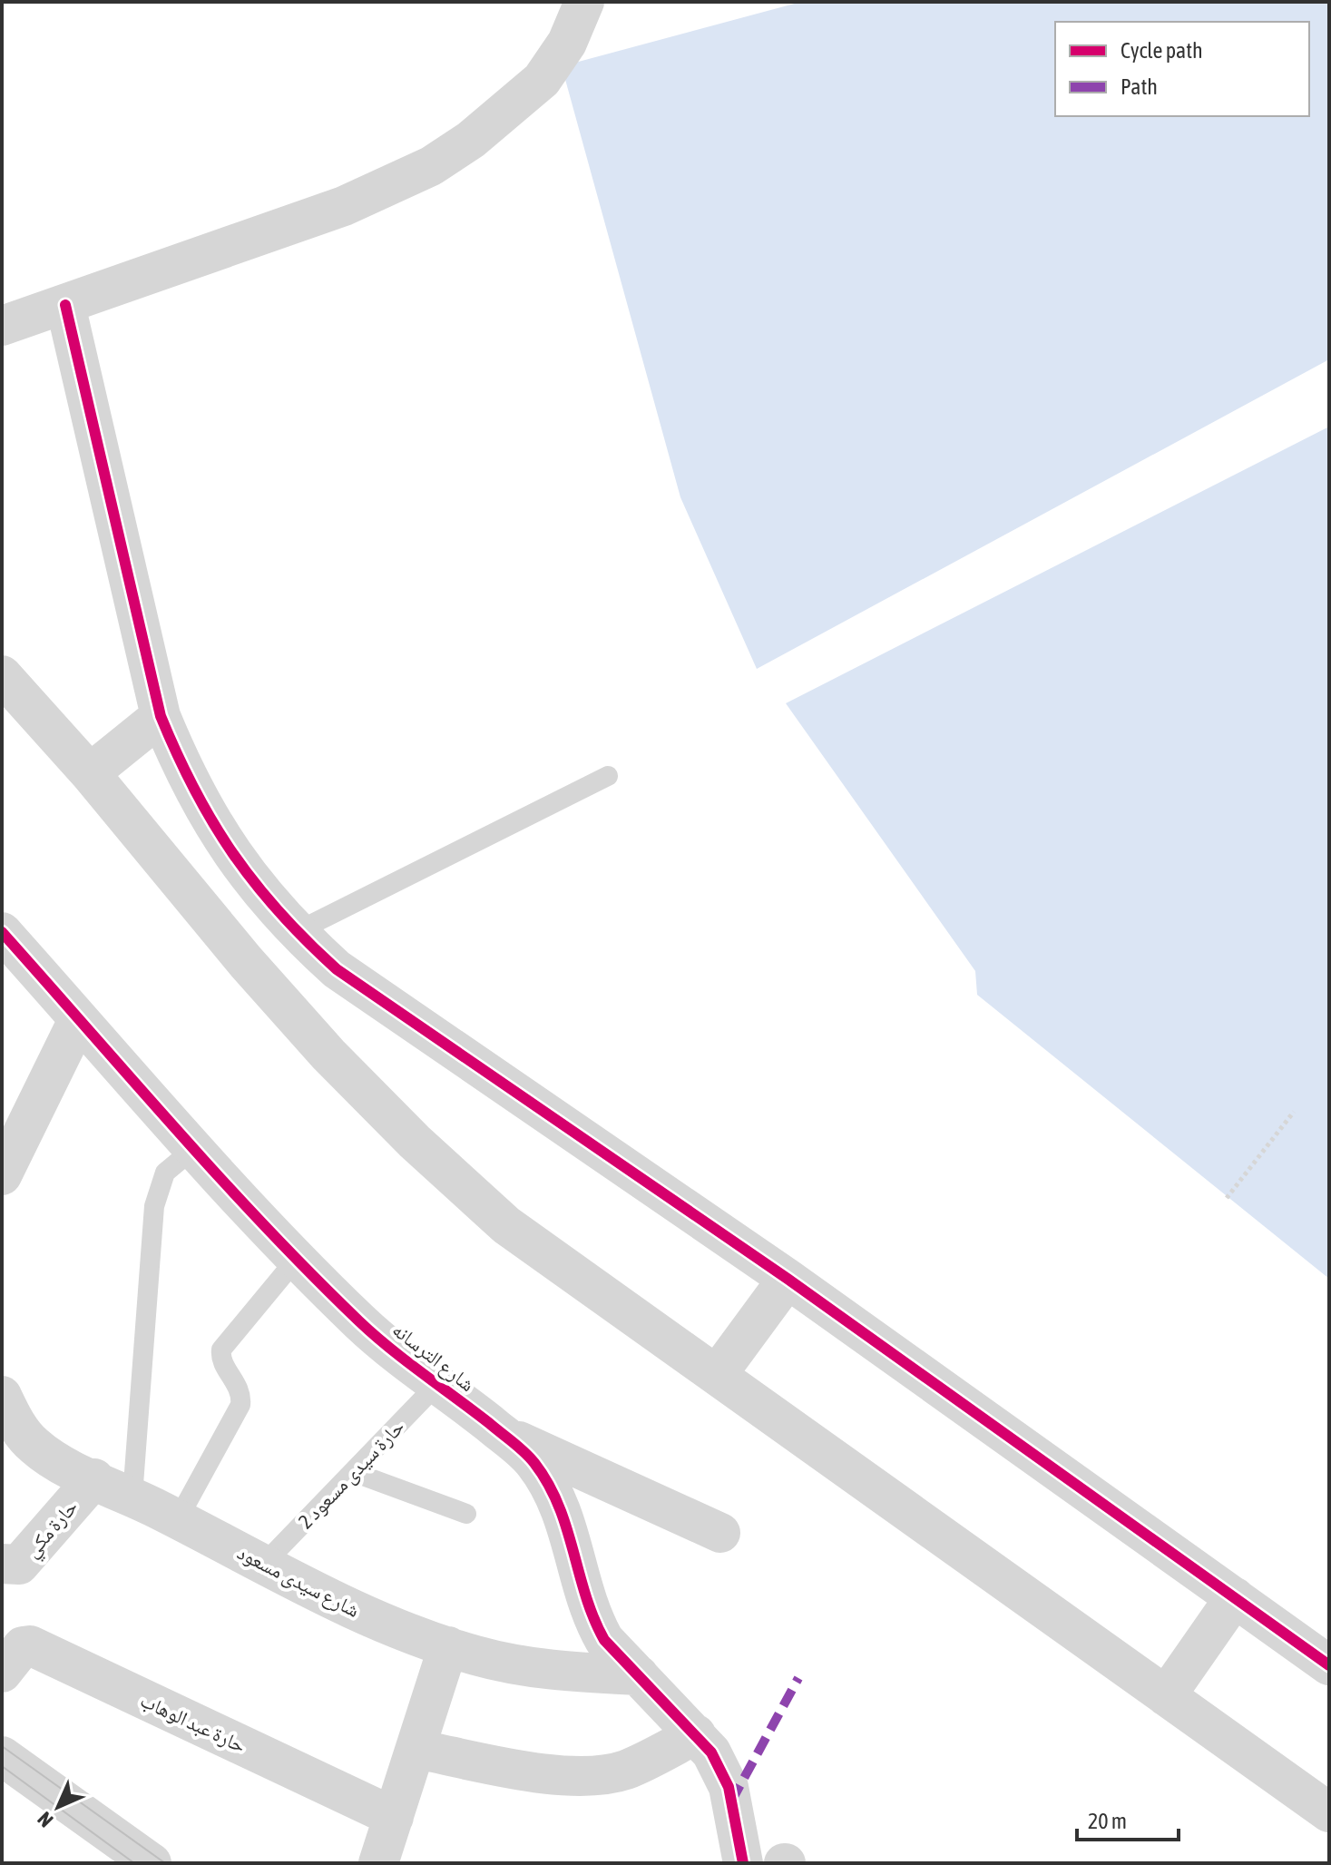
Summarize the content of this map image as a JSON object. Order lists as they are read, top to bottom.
{
  "streets": {
    "street": [
      "شارع الترسانه",
      "حارة مكي",
      "شارع سيدى مسعود",
      "حارة عبد الوهاب"
    ],
    "lane": ["حارة سيدى مسعود 2"]
  },
  "crossings": [
    ["شارع الترسانه", "حارة سيدى مسعود 2"],
    ["شارع الترسانه", "شارع سيدى مسعود"],
    ["حارة سيدى مسعود 2", "شارع سيدى مسعود"],
    ["حارة مكي", "شارع سيدى مسعود"]
  ],
  "legend": ["Cycle path", "Path"],
  "scale_bar": "20 m",
  "north": "bottom left"
}
